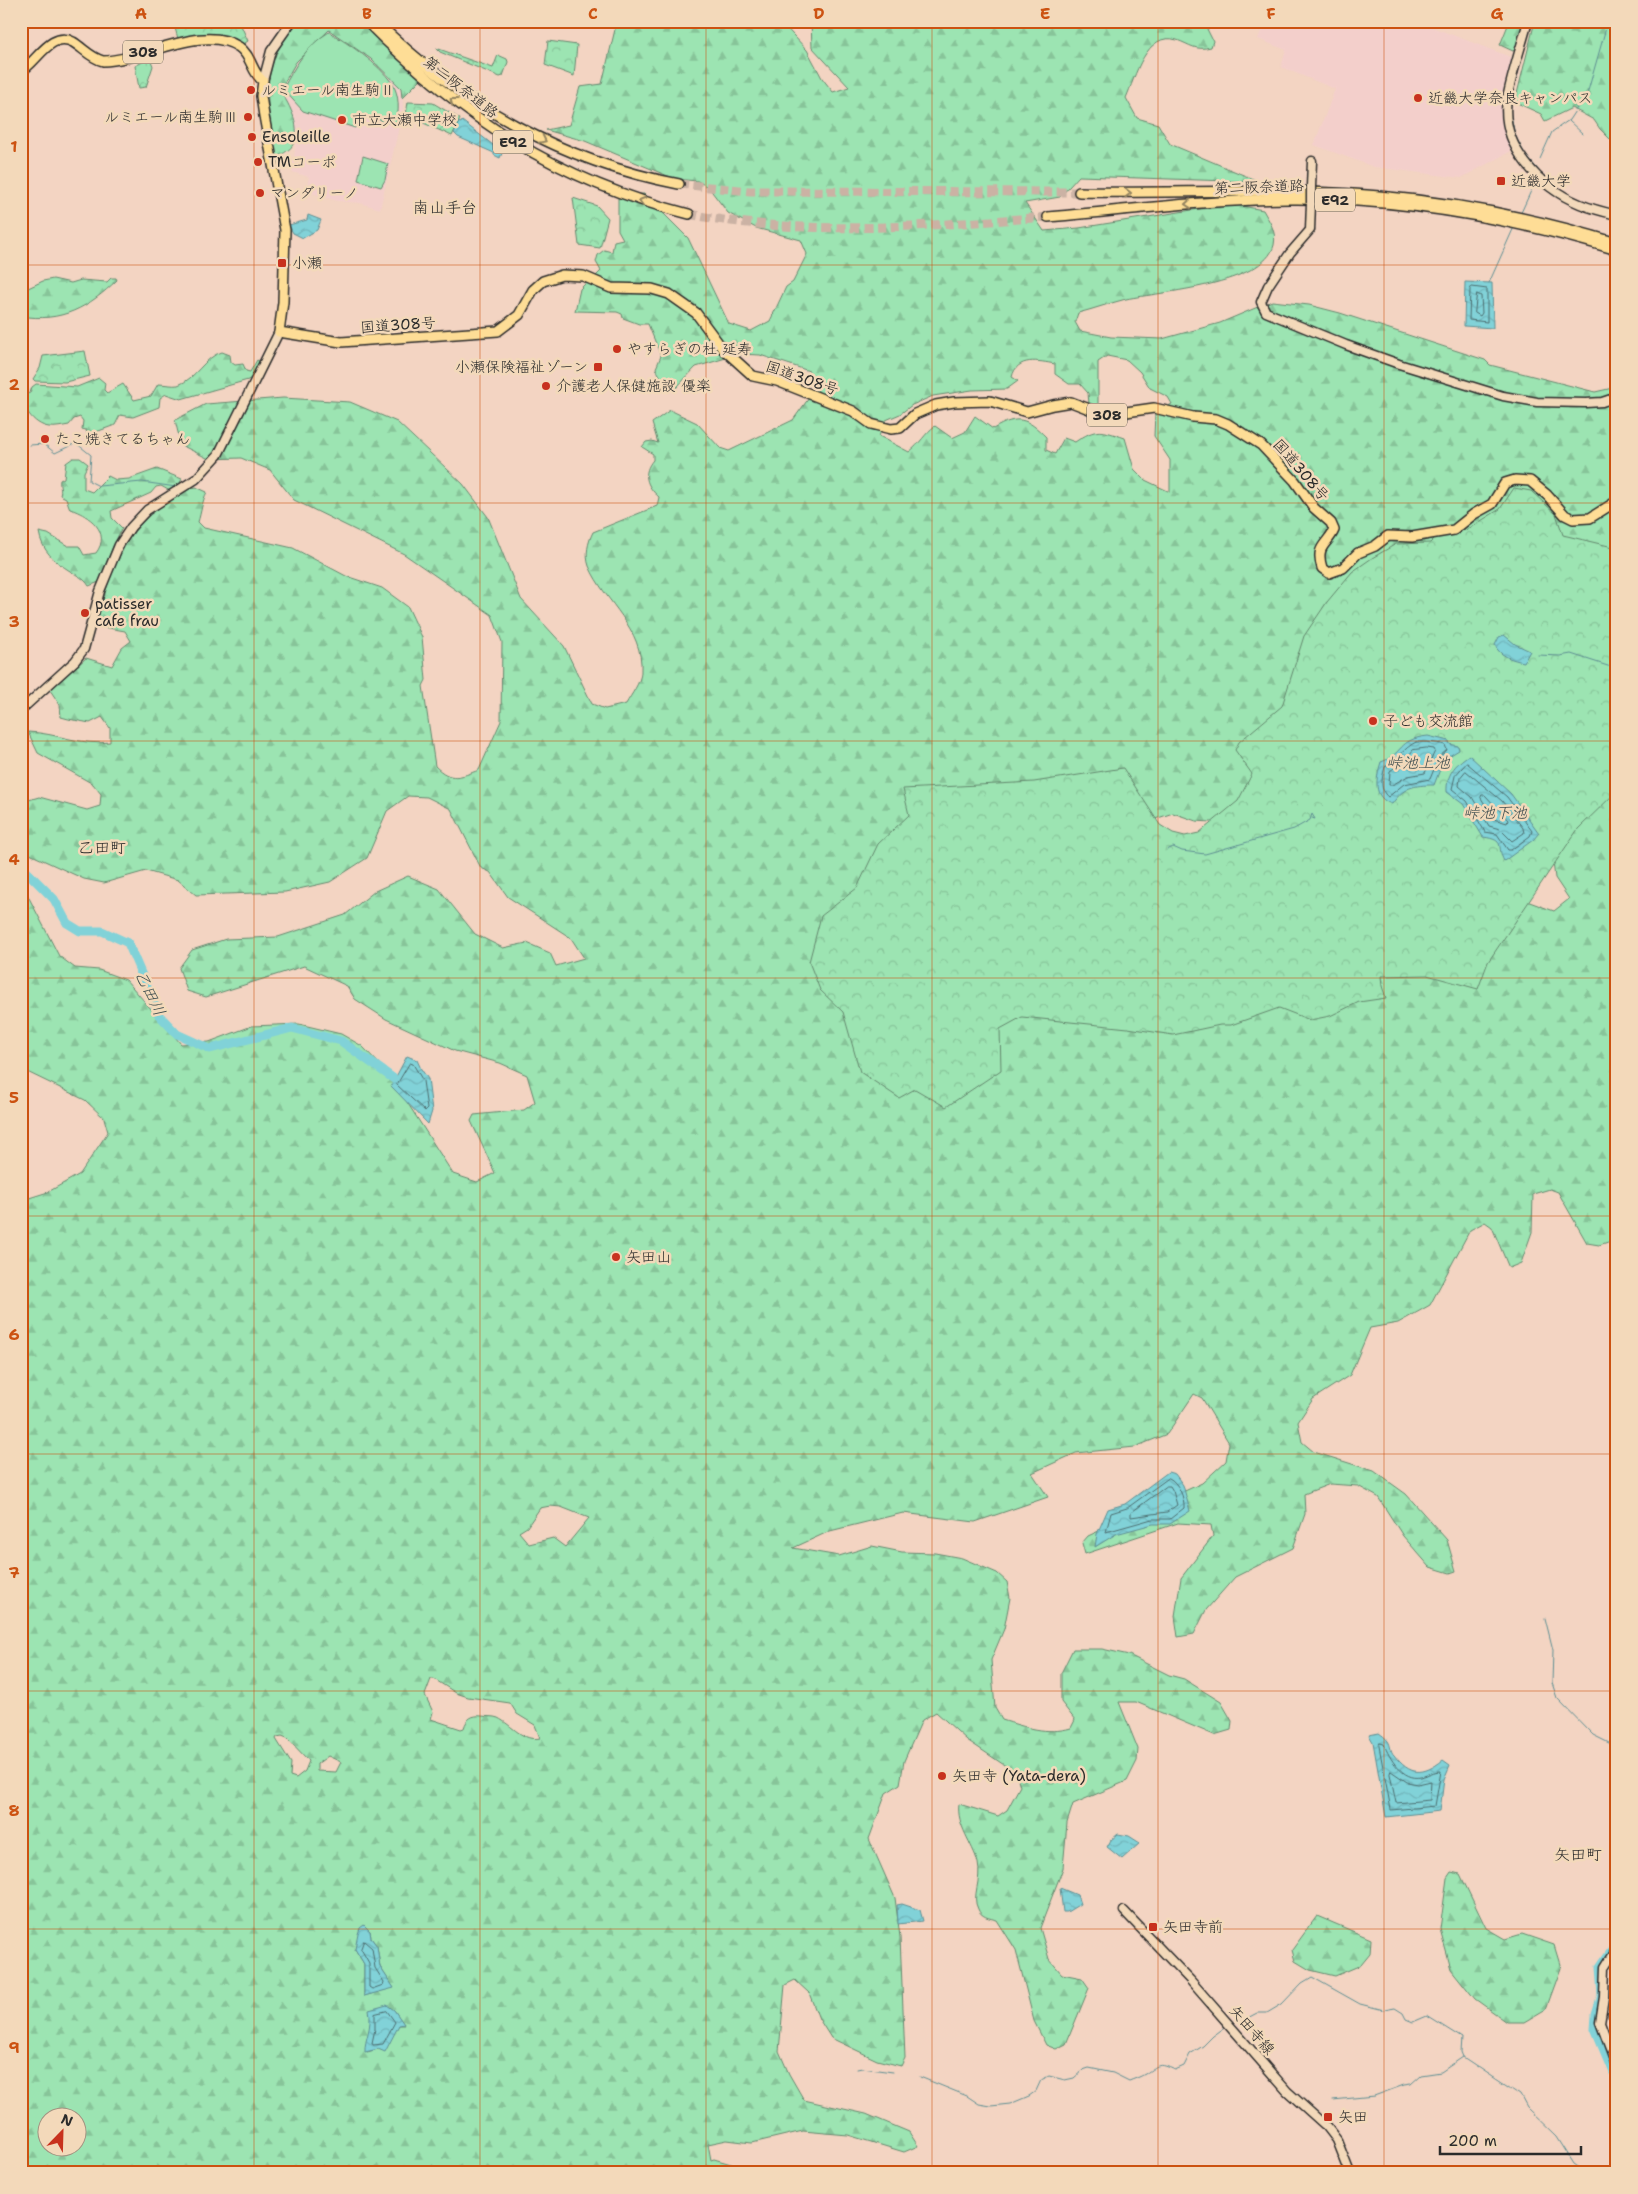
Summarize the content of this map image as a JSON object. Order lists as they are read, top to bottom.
{
  "streets": {
    "highway": [
      "308",
      "第二阪奈道路",
      "E92",
      "国道308号"
    ],
    "street": ["矢田寺線"]
  },
  "districts": ["南山手台", "乙田町", "矢田町"],
  "water": ["峠池上池", "峠池下池", "乙田川"],
  "places": {
    "other": [
      "ルミエール南生駒Ⅱ",
      "近畿大学奈良キャンパス",
      "ルミエール南生駒Ⅲ",
      "市立大瀬中学校",
      "Ensoleille",
      "TMコーポ",
      "マンダリーノ",
      "やすらぎの杜 延寿",
      "介護老人保健施設 優楽",
      "たこ焼きてるちゃん",
      "patisser cafe frau",
      "子ども交流館",
      "矢田山",
      "矢田寺 (Yata-dera)"
    ],
    "transit": [
      "近畿大学",
      "小瀬",
      "小瀬保険福祉ゾーン",
      "矢田寺前",
      "矢田"
    ]
  },
  "scale_bar": "200 m",
  "north": "top right",
  "grid": {
    "columns": [
      "A",
      "B",
      "C",
      "D",
      "E",
      "F",
      "G"
    ],
    "rows": [
      "1",
      "2",
      "3",
      "4",
      "5",
      "6",
      "7",
      "8",
      "9"
    ]
  }
}
